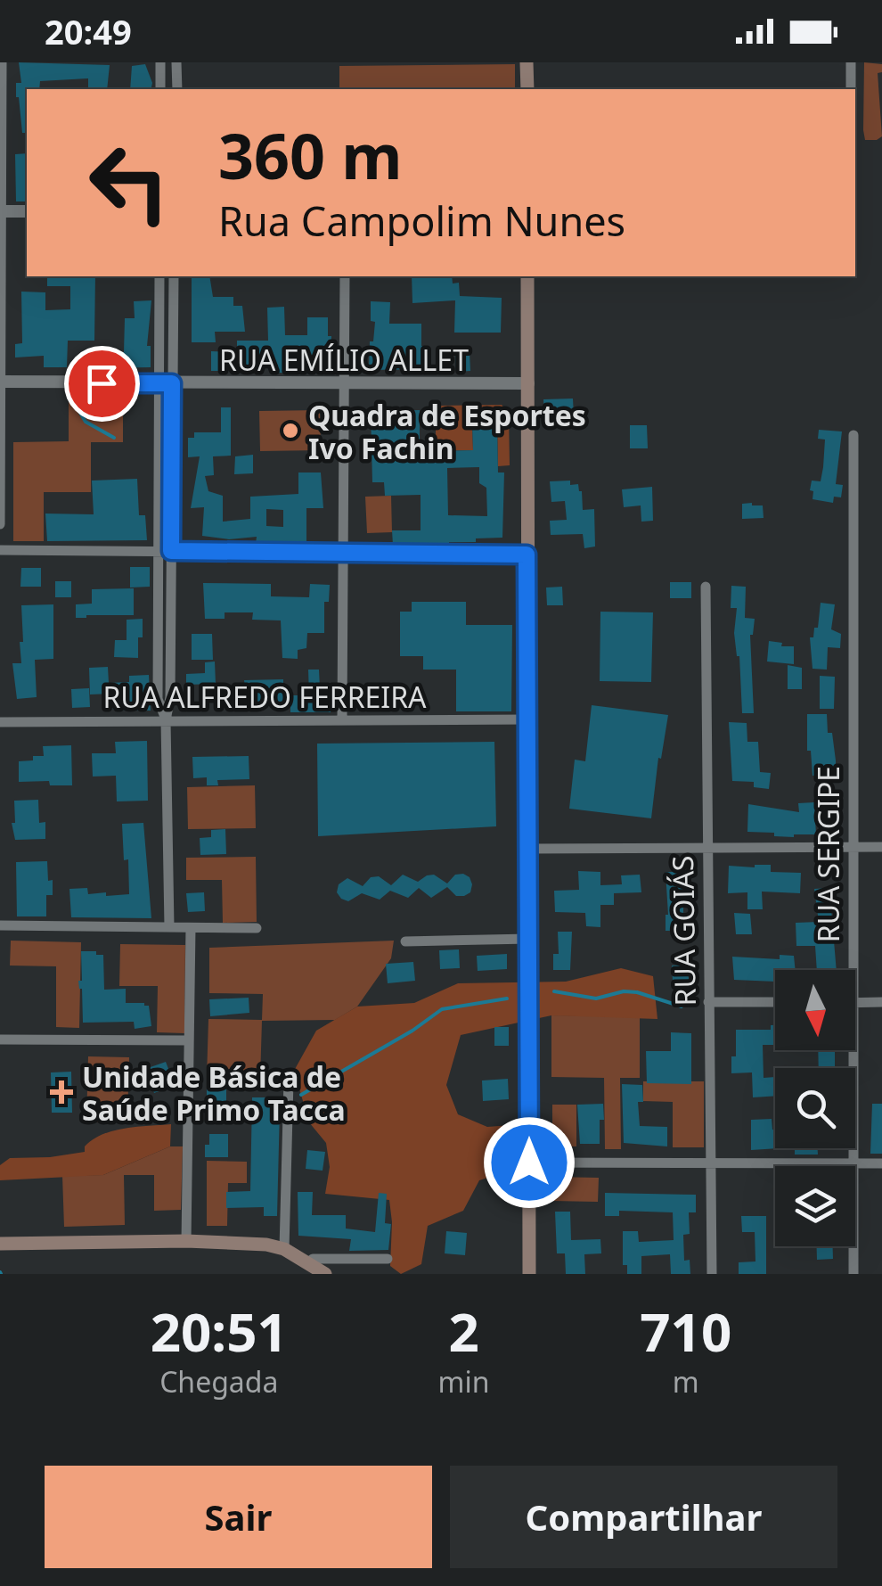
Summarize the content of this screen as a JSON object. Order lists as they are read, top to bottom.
{
  "streets": {
    "street": [
      "RUA EMÍLIO ALLET",
      "RUA ALFREDO FERREIRA",
      "RUA SERGIPE",
      "RUA GOIÁS"
    ]
  },
  "places": {
    "other": ["Quadra de Esportes Ivo Fachin"],
    "health": ["Unidade Básica de Saúde Primo Tacca"]
  },
  "north": "bottom",
  "page": {
    "status": "20:49",
    "turn": ["360 m", "Rua Campolim Nunes"],
    "eta": [
      "20:51",
      "Chegada",
      "2",
      "min",
      "710",
      "m"
    ],
    "buttons": ["Sair", "Compartilhar"]
  }
}
